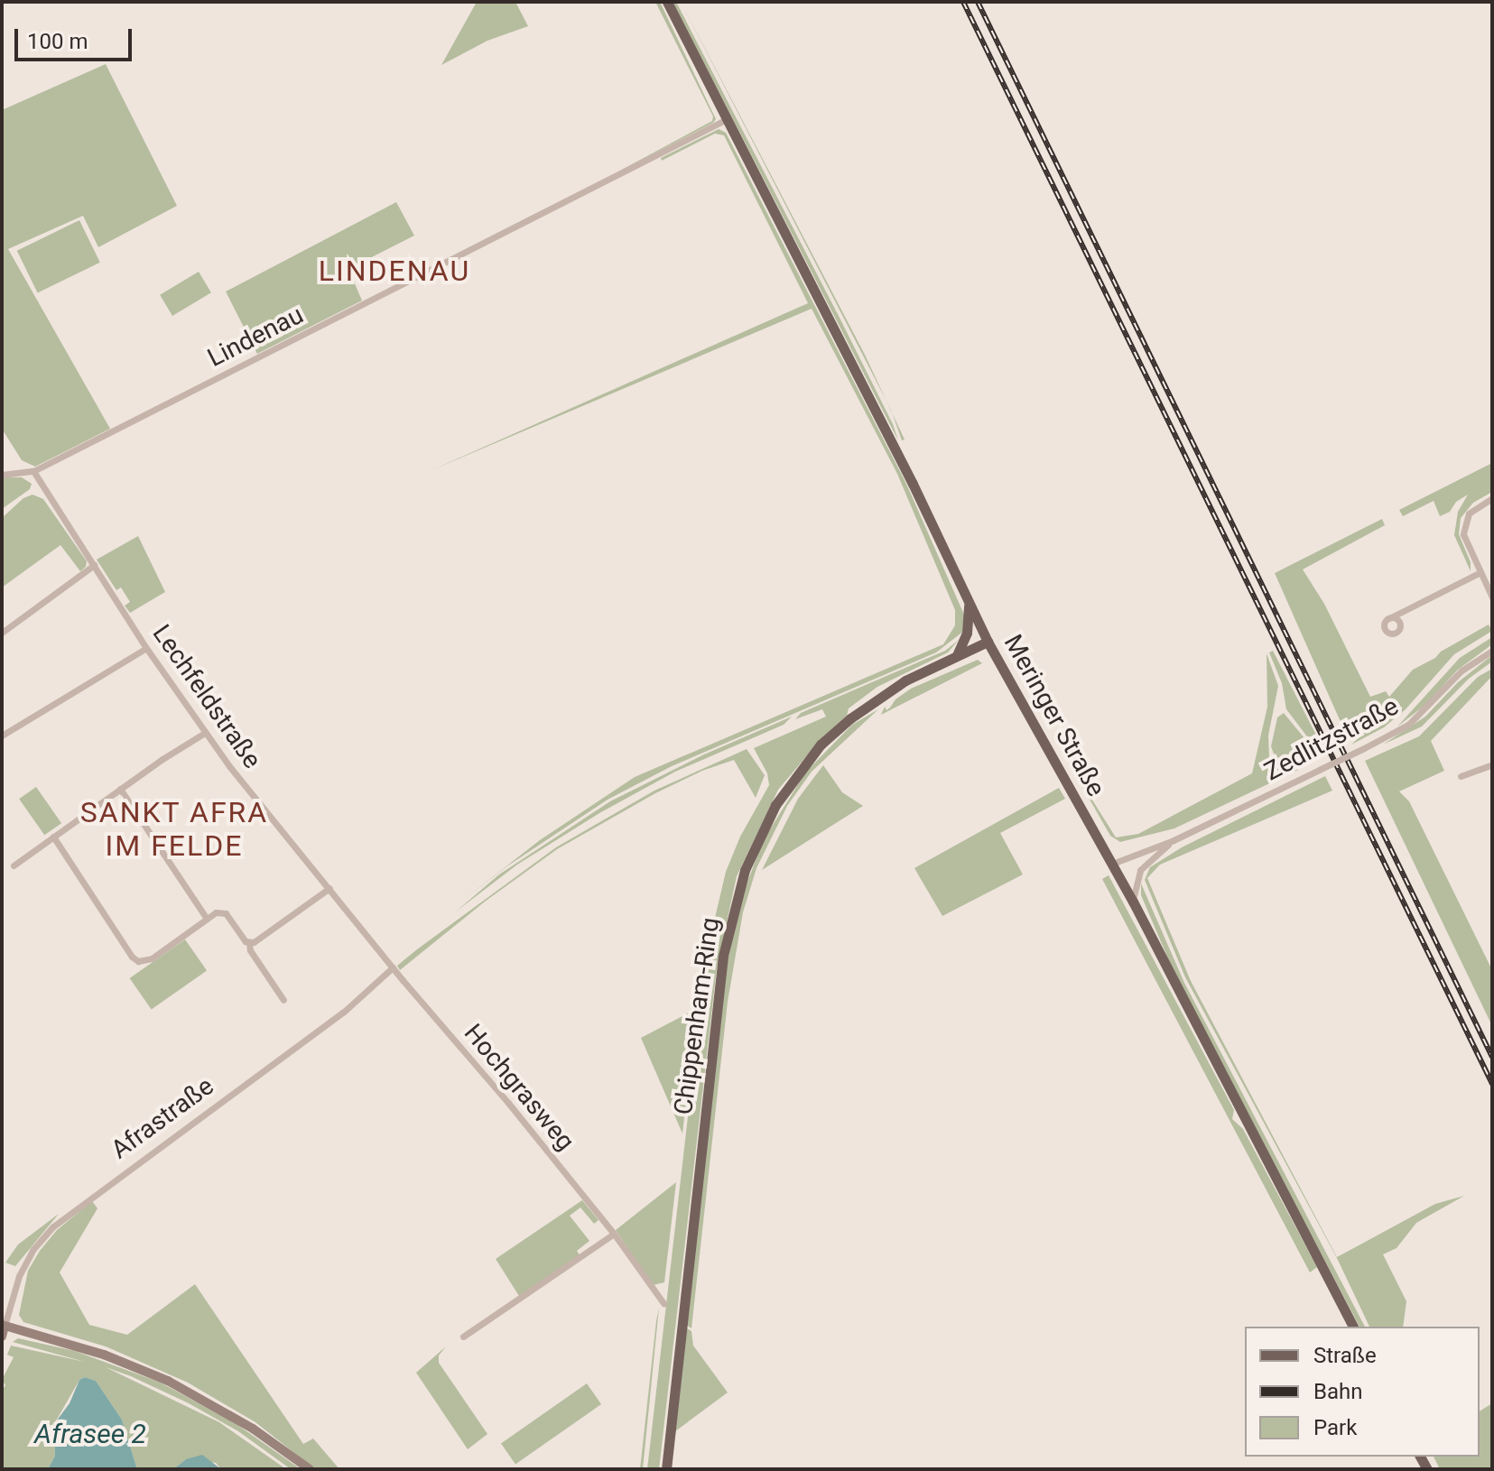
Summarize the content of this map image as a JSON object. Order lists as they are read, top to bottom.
{
  "streets": {
    "main road": ["Meringer Straße", "Chippenham-Ring", "Afrastraße"],
    "street": [
      "Lindenau",
      "Lechfeldstraße",
      "Zedlitzstraße",
      "Hochgrasweg"
    ]
  },
  "crossings": [
    ["Lindenau", "Lechfeldstraße"],
    ["Lindenau", "Meringer Straße"],
    ["Lechfeldstraße", "Hochgrasweg"],
    ["Lechfeldstraße", "Afrastraße"],
    ["Meringer Straße", "Zedlitzstraße"],
    ["Meringer Straße", "Chippenham-Ring"],
    ["Hochgrasweg", "Afrastraße"]
  ],
  "districts": ["LINDENAU", "SANKT AFRA IM FELDE"],
  "water": ["Afrasee 2"],
  "legend": ["Straße", "Bahn", "Park"],
  "scale_bar": "100 m"
}
